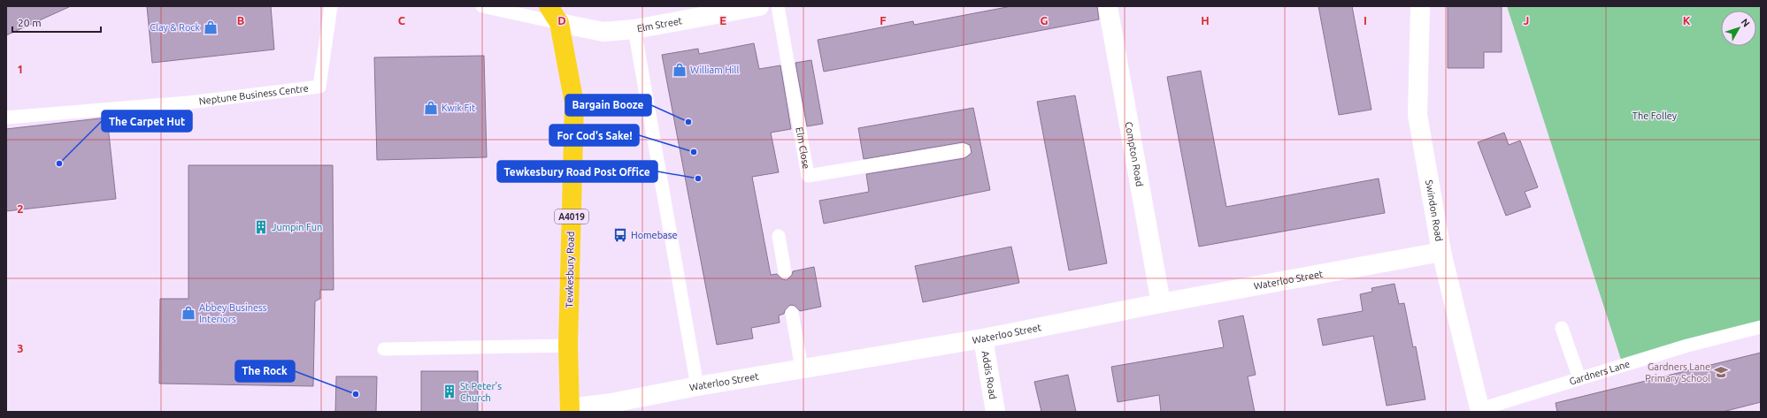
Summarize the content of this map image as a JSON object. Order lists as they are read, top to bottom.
{
  "streets": {
    "highway": ["A4019", "Tewkesbury Road"],
    "street": [
      "Elm Street",
      "Compton Road",
      "Swindon Road",
      "Waterloo Street",
      "Addis Road"
    ],
    "lane": ["Neptune Business Centre", "Elm Close", "Gardners Lane"]
  },
  "crossings": [
    ["Elm Street", "Tewkesbury Road"],
    ["Compton Road", "Waterloo Street"],
    ["Swindon Road", "Waterloo Street"],
    ["Swindon Road", "Gardners Lane"],
    ["Tewkesbury Road", "Waterloo Street"],
    ["Waterloo Street", "Addis Road"]
  ],
  "parks": ["The Folley"],
  "places": {
    "shop": [
      "Clay & Rock",
      "William Hill",
      "Kwik Fit",
      "Abbey Business Interiors"
    ],
    "other": [
      "Bargain Booze",
      "For Cod's Sake!",
      "The Carpet Hut",
      "Tewkesbury Road Post Office",
      "The Rock"
    ],
    "building": ["Jumpin Fun", "St Peter's Church"],
    "bus stop": ["Homebase"],
    "school or university": ["Gardners Lane Primary School"]
  },
  "scale_bar": "20 m",
  "north": "top right",
  "grid": {
    "columns": [
      "B",
      "C",
      "D",
      "E",
      "F",
      "G",
      "H",
      "I",
      "J",
      "K"
    ],
    "rows": ["1", "2", "3"]
  }
}
